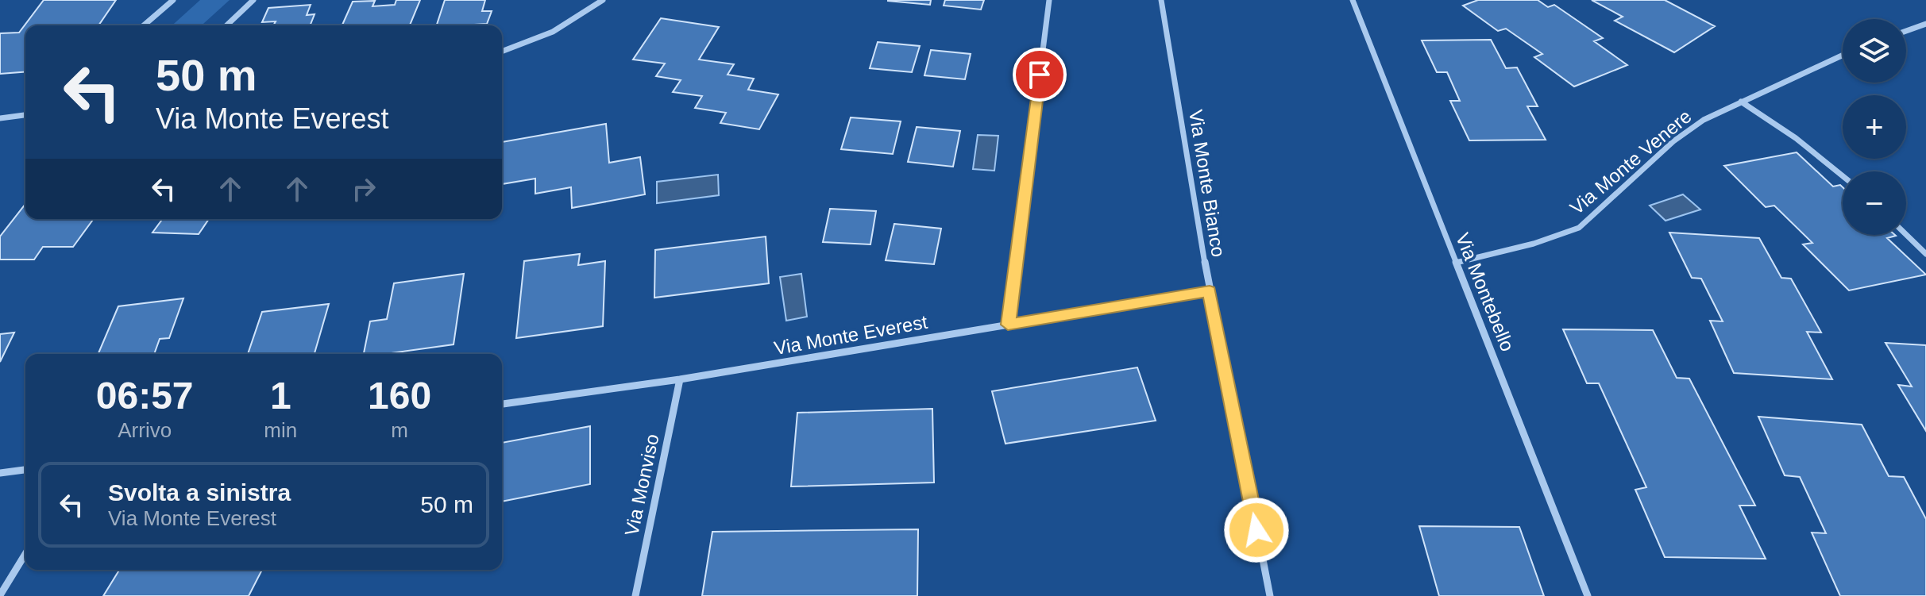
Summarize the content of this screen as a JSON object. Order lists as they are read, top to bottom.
{
  "streets": {
    "street": [
      "Via Monte Venere",
      "Via Monte Bianco",
      "Via Montebello",
      "Via Monte Everest",
      "Via Monviso"
    ]
  },
  "crossings": [
    ["Via Monte Venere", "Via Montebello"],
    ["Via Monte Bianco", "Via Monte Everest"],
    ["Via Monte Everest", "Via Monviso"]
  ],
  "page": {
    "map_buttons": ["+", "−"],
    "turn": ["50 m", "Via Monte Everest"],
    "eta": [
      "06:57",
      "Arrivo",
      "1",
      "min",
      "160",
      "m"
    ],
    "list": [
      {
        "name": "Svolta a sinistra",
        "note": "Via Monte Everest",
        "value": "50 m"
      }
    ]
  }
}
